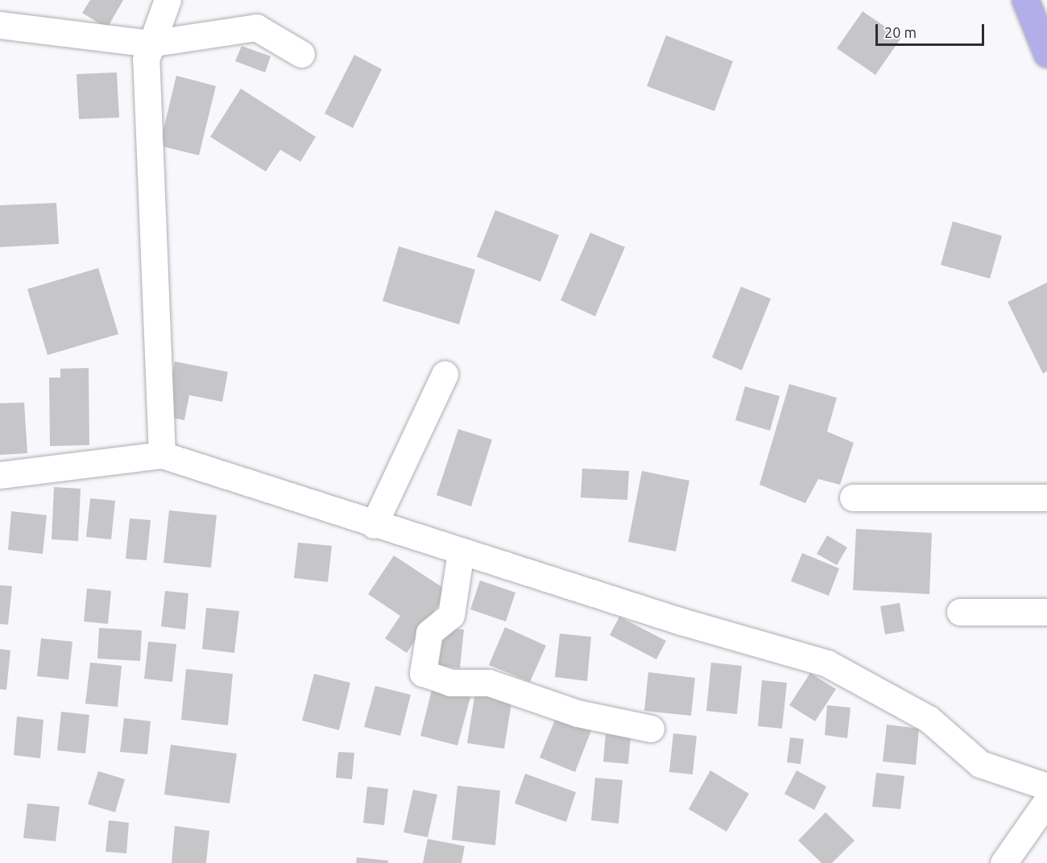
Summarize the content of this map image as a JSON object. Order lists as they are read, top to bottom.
{
  "scale_bar": "20 m"
}
